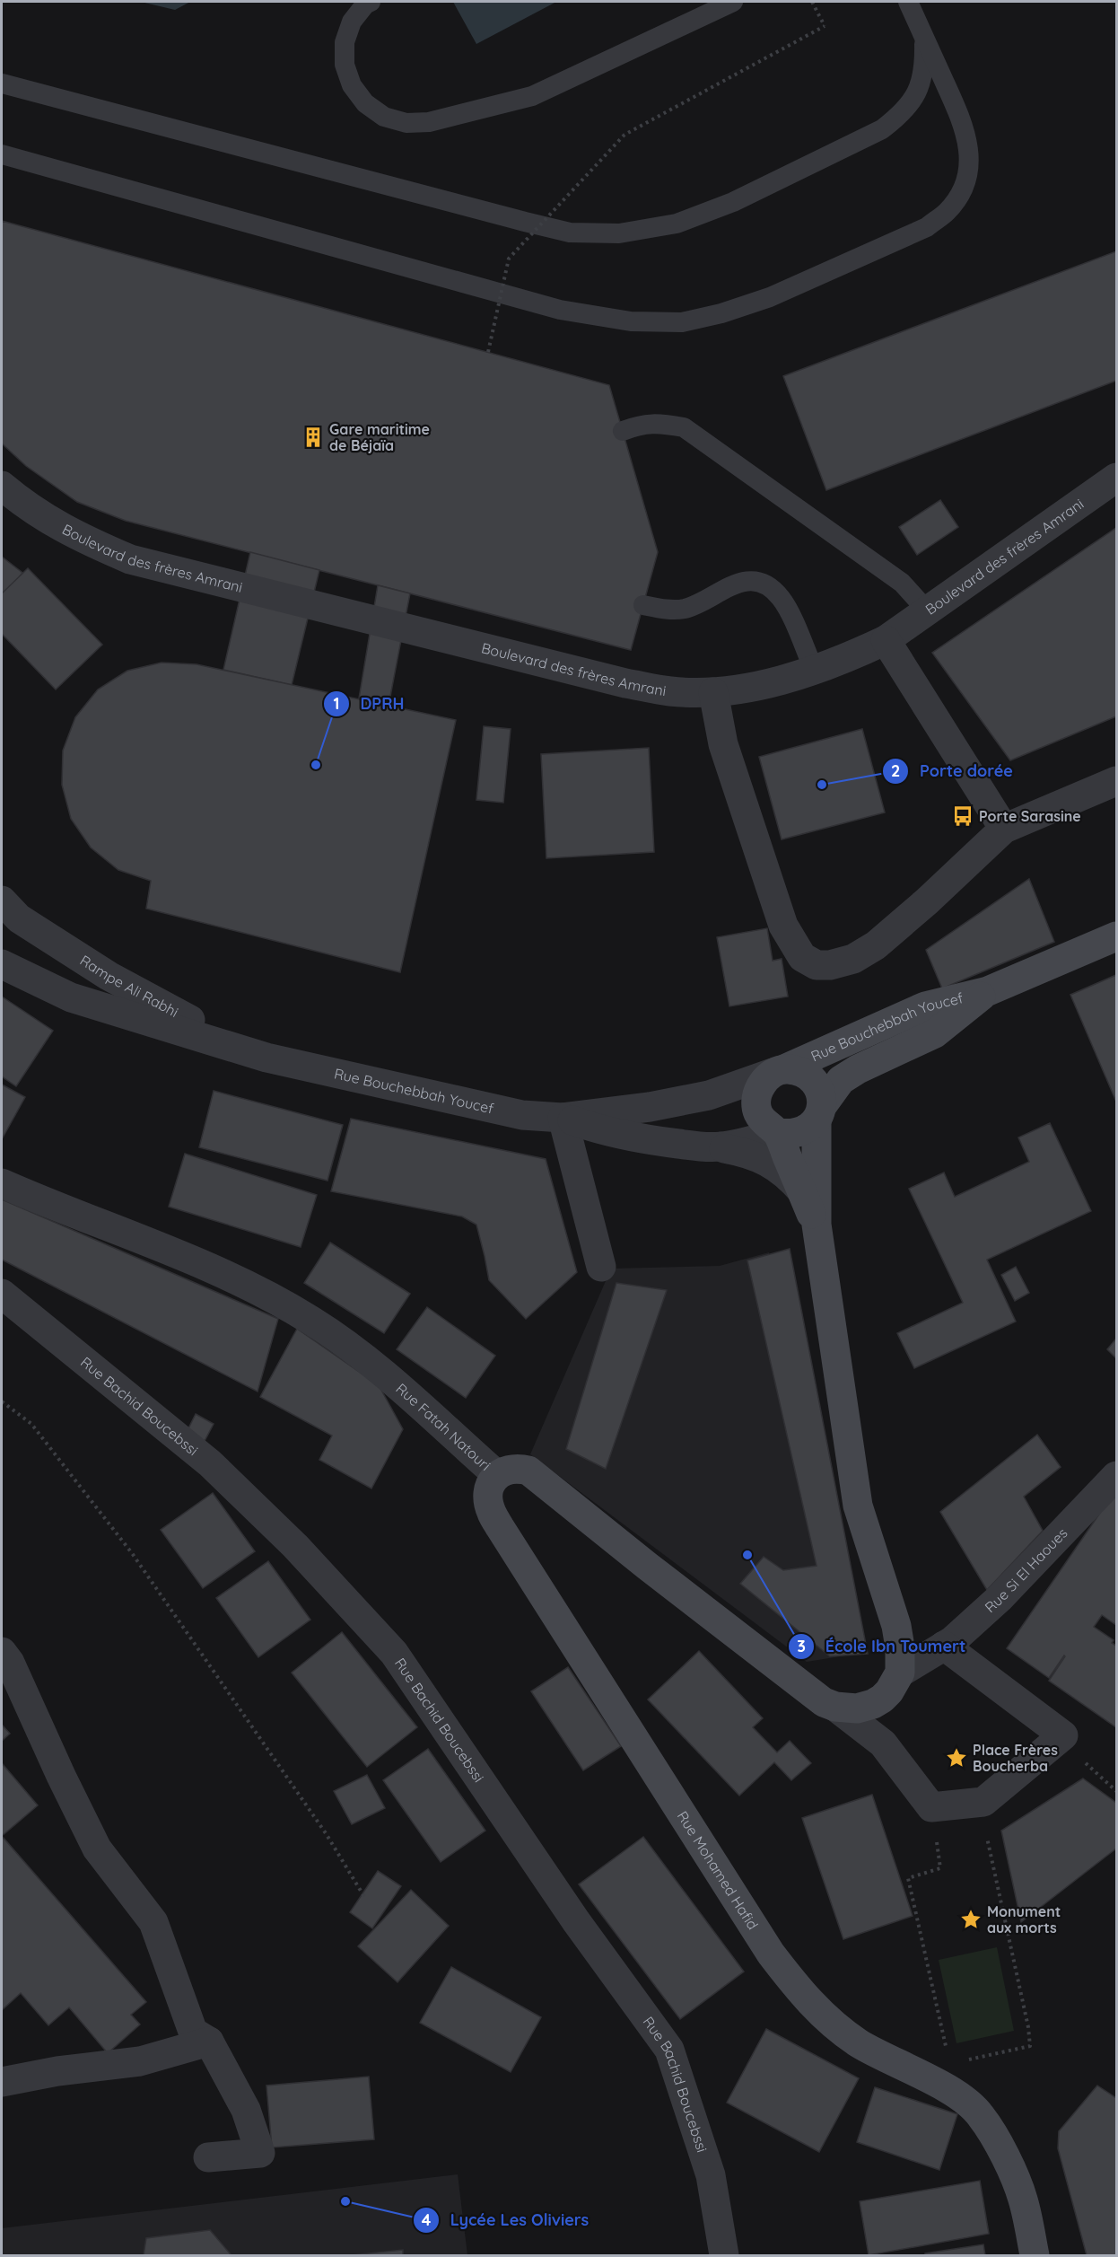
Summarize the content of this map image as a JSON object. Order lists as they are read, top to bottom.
{
  "streets": {
    "main road": ["Rue Bouchebbah Youcef", "Rue Fatah Natouri", "Rue Mohamed Hafid"],
    "street": [
      "Boulevard des frères Amrani",
      "Rampe Ali Rabhi",
      "Rue Bachid Boucebssi",
      "Rue Si El Haoues"
    ]
  },
  "crossings": [
    ["Rampe Ali Rabhi", "Rue Bouchebbah Youcef"],
    ["Rue Fatah Natouri", "Rue Si El Haoues"],
    ["Rue Fatah Natouri", "Rue Mohamed Hafid"]
  ],
  "places": {
    "building": ["Gare maritime de Béjaïa"],
    "other": [
      "DPRH",
      "Porte dorée",
      "École Ibn Toumert",
      "Lycée Les Oliviers"
    ],
    "bus stop": ["Porte Sarasine"],
    "place": ["Place Frères Boucherba", "Monument aux morts"]
  }
}
